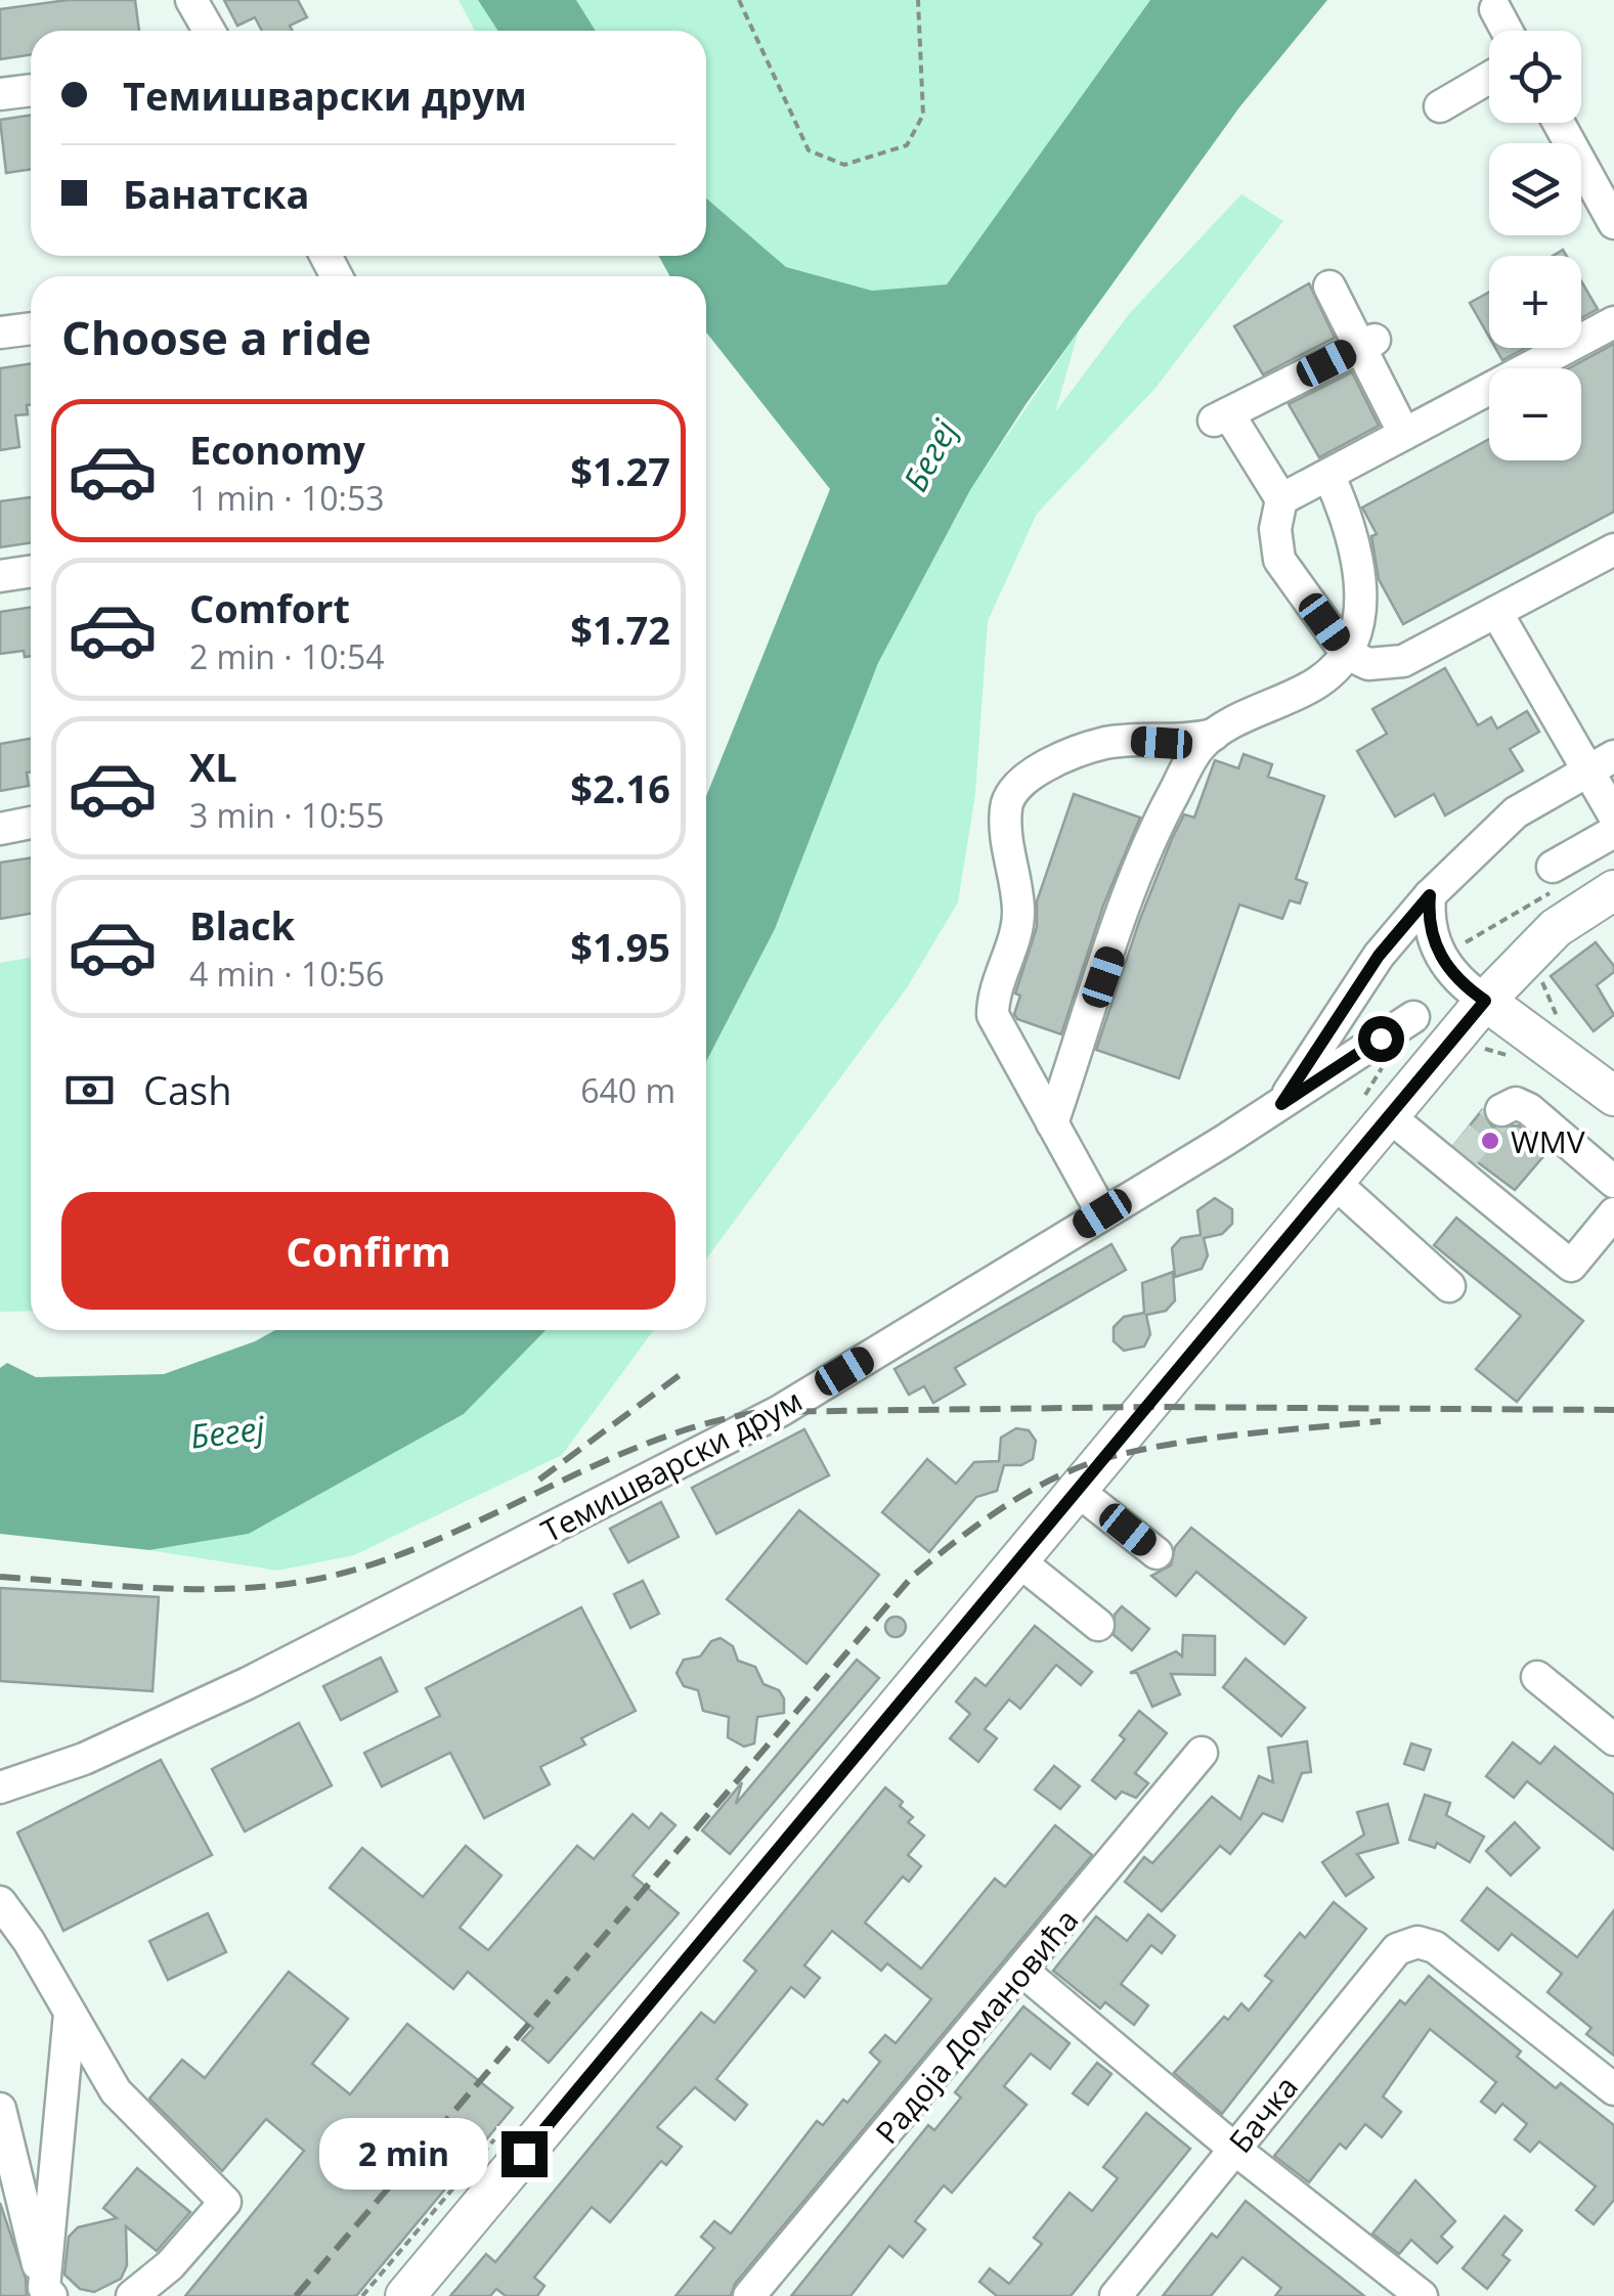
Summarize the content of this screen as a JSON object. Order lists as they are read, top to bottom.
{
  "streets": {
    "street": ["Темишварски друм", "Радоја Домановића", "Бачка"]
  },
  "water": ["Бегеј"],
  "places": ["WMV"],
  "page": {
    "map_buttons": ["+", "−"],
    "banner": ["Темишварски друм", "Банатска"],
    "heading": "Choose a ride",
    "list": [
      {
        "name": "Economy",
        "note": "1 min · 10:53",
        "value": "$1.27"
      },
      {
        "name": "Comfort",
        "note": "2 min · 10:54",
        "value": "$1.72"
      },
      {
        "name": "XL",
        "note": "3 min · 10:55",
        "value": "$2.16"
      },
      {
        "name": "Black",
        "note": "4 min · 10:56",
        "value": "$1.95"
      }
    ],
    "pay": ["Cash", "640 m"],
    "buttons": "Confirm",
    "bubble": "2 min"
  }
}
